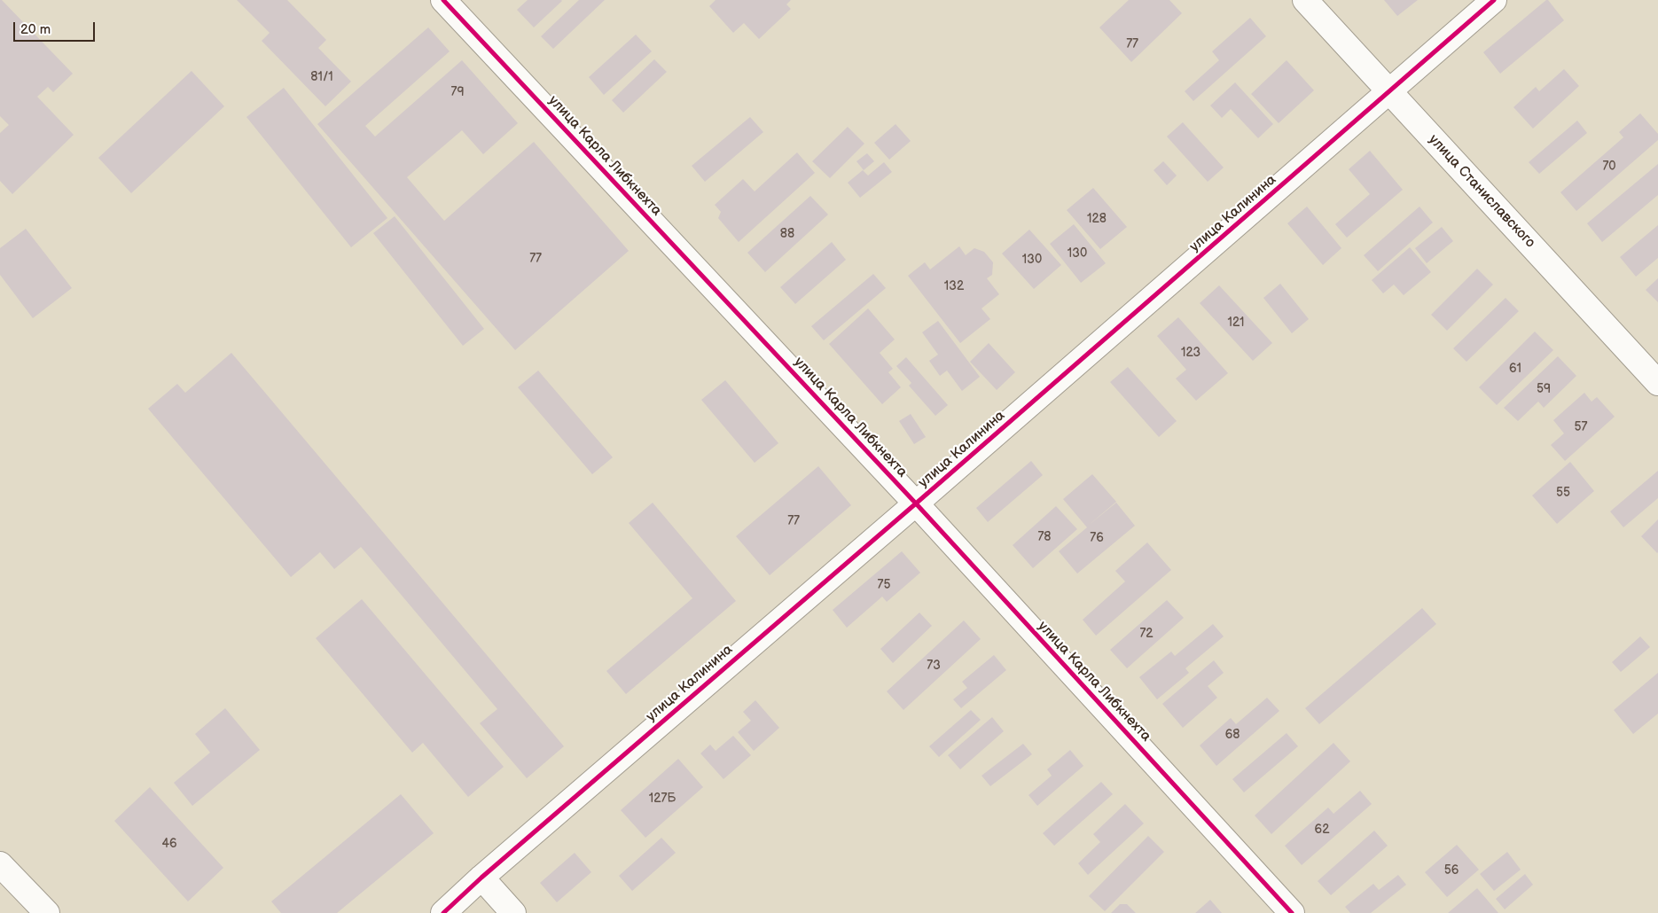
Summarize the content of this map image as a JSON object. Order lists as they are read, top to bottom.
{
  "streets": {
    "street": ["улица Карла Либкнехта", "улица Станиславского", "улица Калинина"]
  },
  "crossings": [
    ["улица Карла Либкнехта", "улица Калинина"],
    ["улица Станиславского", "улица Калинина"]
  ],
  "house_numbers": [
    "77",
    "81/1",
    "79",
    "70",
    "128",
    "88",
    "130",
    "77",
    "130",
    "132",
    "121",
    "123",
    "61",
    "59",
    "57",
    "55",
    "77",
    "78",
    "76",
    "75",
    "72",
    "73",
    "68",
    "127Б",
    "62",
    "46",
    "56"
  ],
  "scale_bar": "20 m"
}
